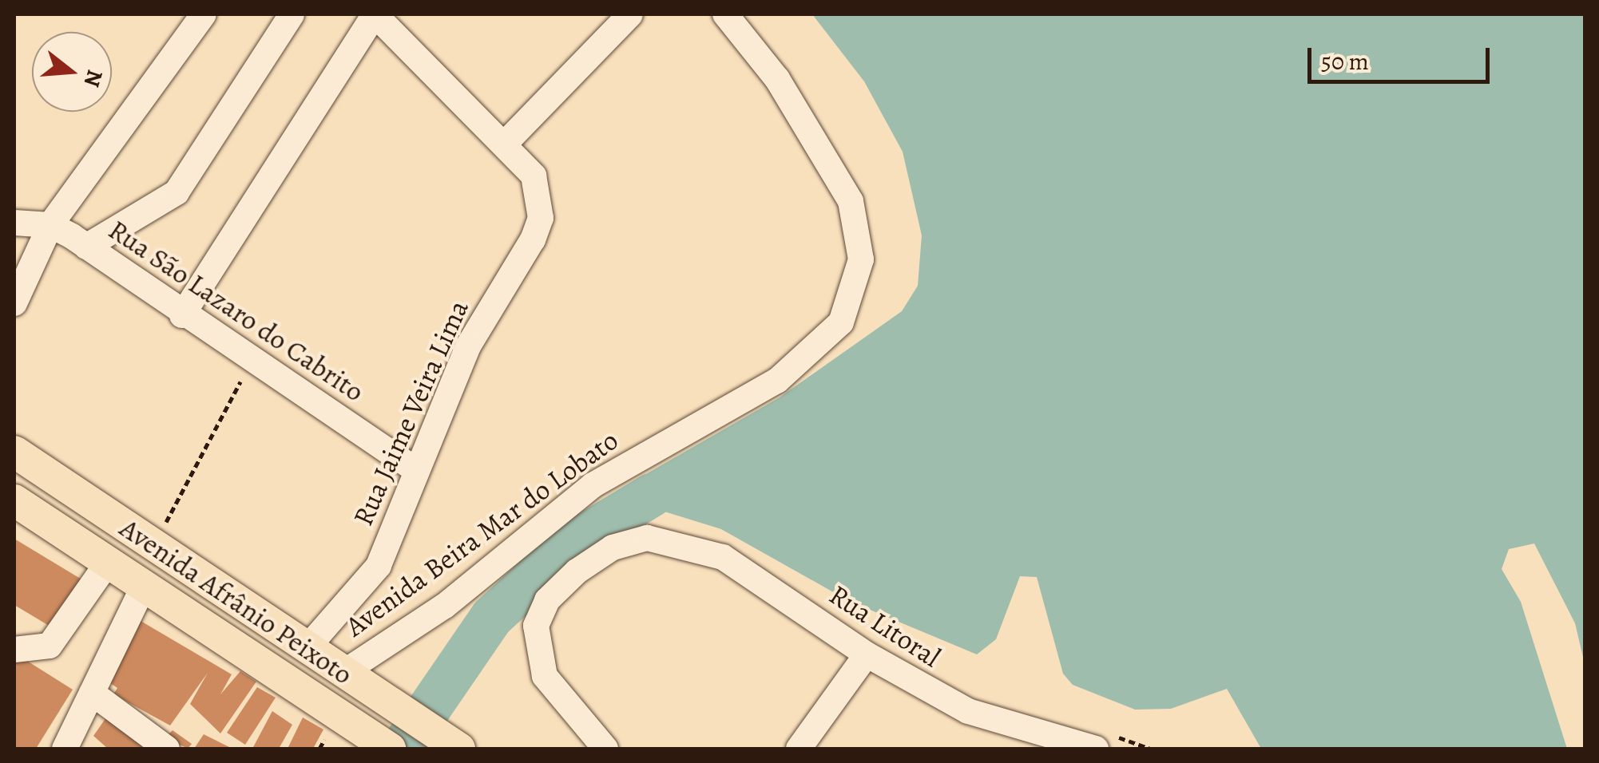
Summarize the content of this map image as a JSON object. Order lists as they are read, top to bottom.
{
  "streets": {
    "main road": ["Avenida Afrânio Peixoto"],
    "street": [
      "Rua São Lazaro do Cabrito",
      "Rua Jaime Veira Lima",
      "Avenida Beira Mar do Lobato",
      "Rua Litoral"
    ]
  },
  "crossings": [
    ["Rua São Lazaro do Cabrito", "Rua Jaime Veira Lima"],
    ["Rua Jaime Veira Lima", "Avenida Afrânio Peixoto"],
    ["Avenida Beira Mar do Lobato", "Avenida Afrânio Peixoto"]
  ],
  "scale_bar": "50 m",
  "north": "right"
}
